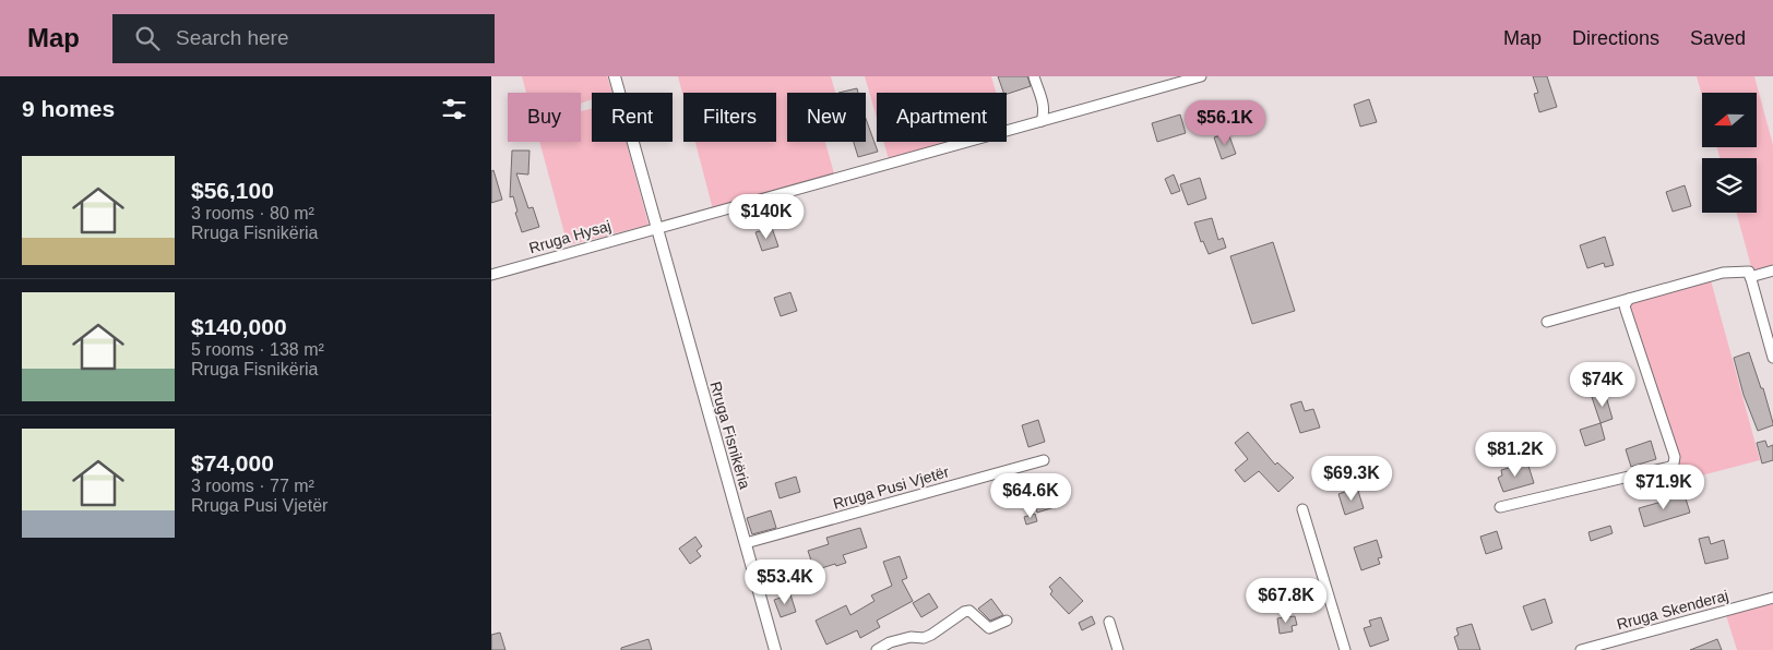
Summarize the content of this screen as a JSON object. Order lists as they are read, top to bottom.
{
  "streets": {
    "street": [
      "Rruga Hysaj",
      "Rruga Fisnikëria",
      "Rruga Pusi Vjetër",
      "Rruga Skenderaj"
    ]
  },
  "crossings": [
    ["Rruga Hysaj", "Rruga Fisnikëria"],
    ["Rruga Fisnikëria", "Rruga Pusi Vjetër"]
  ],
  "north": "left",
  "page": {
    "header": "Map",
    "search": "Search here",
    "nav": ["Map", "Directions", "Saved"],
    "heading": "9 homes",
    "chip": [
      "Buy",
      "Rent",
      "Filters",
      "New",
      "Apartment"
    ],
    "price": [
      "$56.1K",
      "$140K",
      "$74K",
      "$81.2K",
      "$69.3K",
      "$71.9K",
      "$64.6K",
      "$53.4K",
      "$67.8K"
    ],
    "list": [
      {
        "name": "$56,100",
        "note": "3 rooms · 80 m² · Rruga Fisnikëria"
      },
      {
        "name": "$140,000",
        "note": "5 rooms · 138 m² · Rruga Fisnikëria"
      },
      {
        "name": "$74,000",
        "note": "3 rooms · 77 m² · Rruga Pusi Vjetër"
      }
    ]
  }
}
